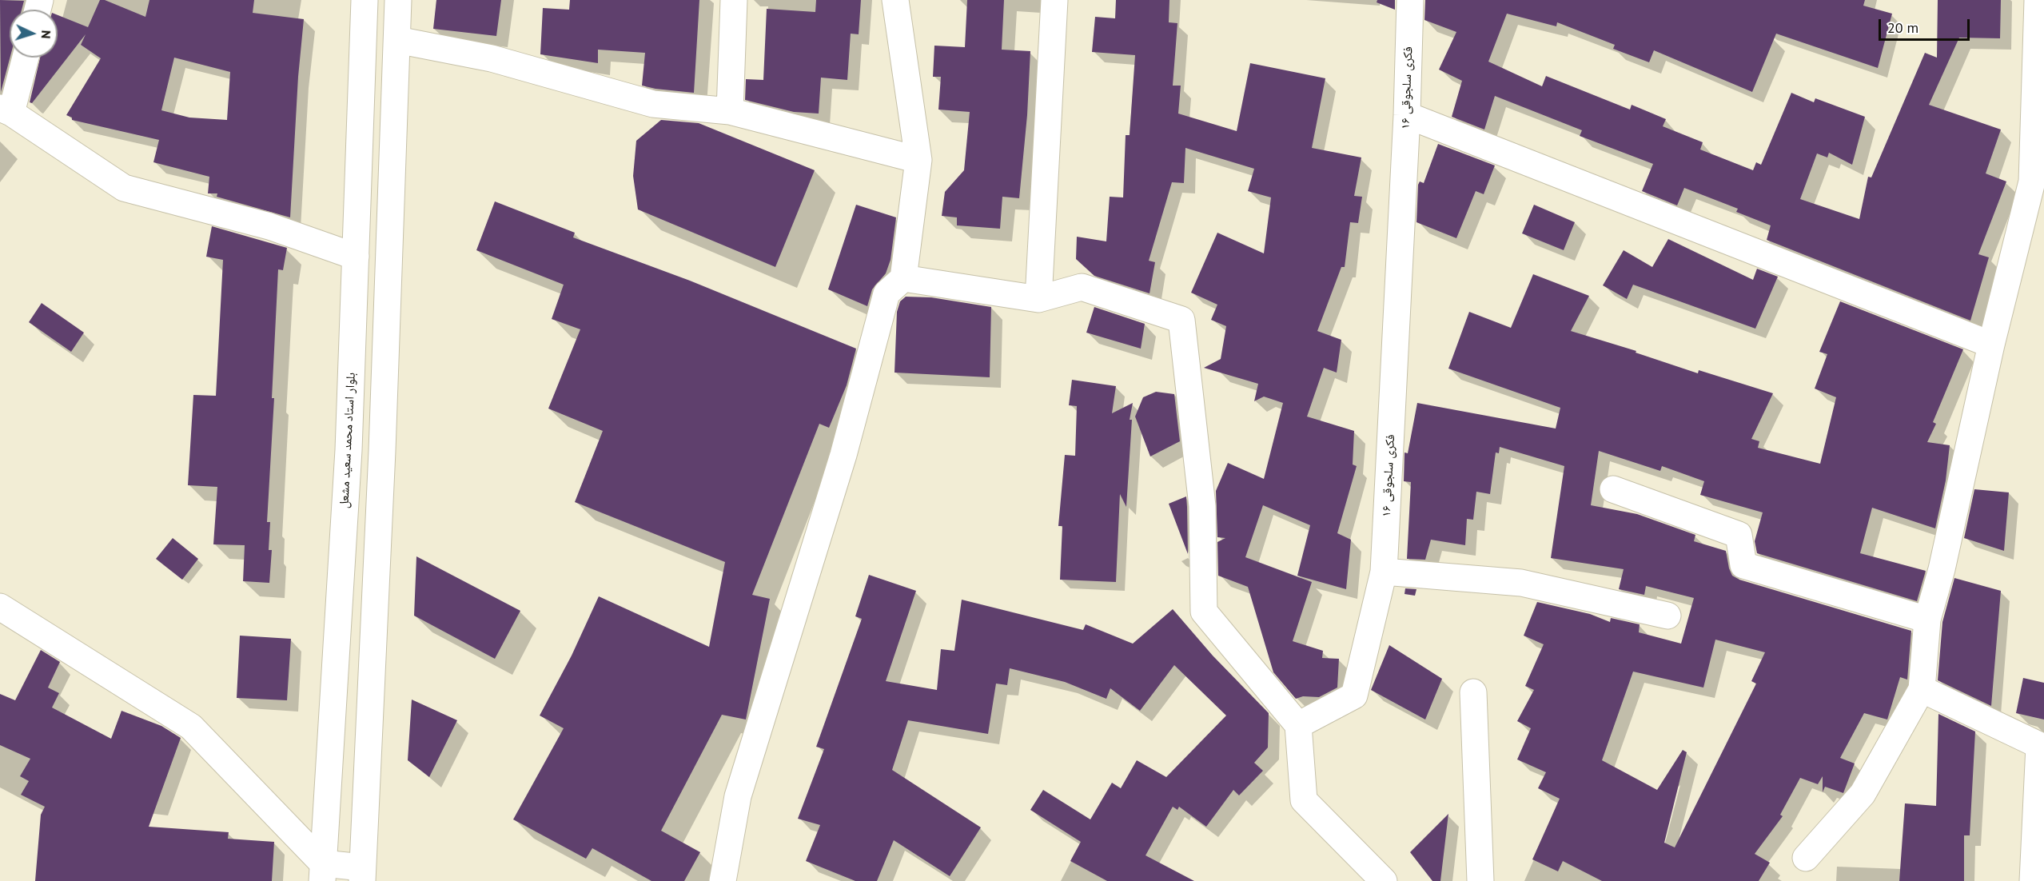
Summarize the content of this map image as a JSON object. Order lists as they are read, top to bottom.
{
  "streets": {
    "street": ["فکری سلجوقی ۱۶", "بلوار استاد محمد سعید مشعل"]
  },
  "scale_bar": "20 m",
  "north": "right"
}
